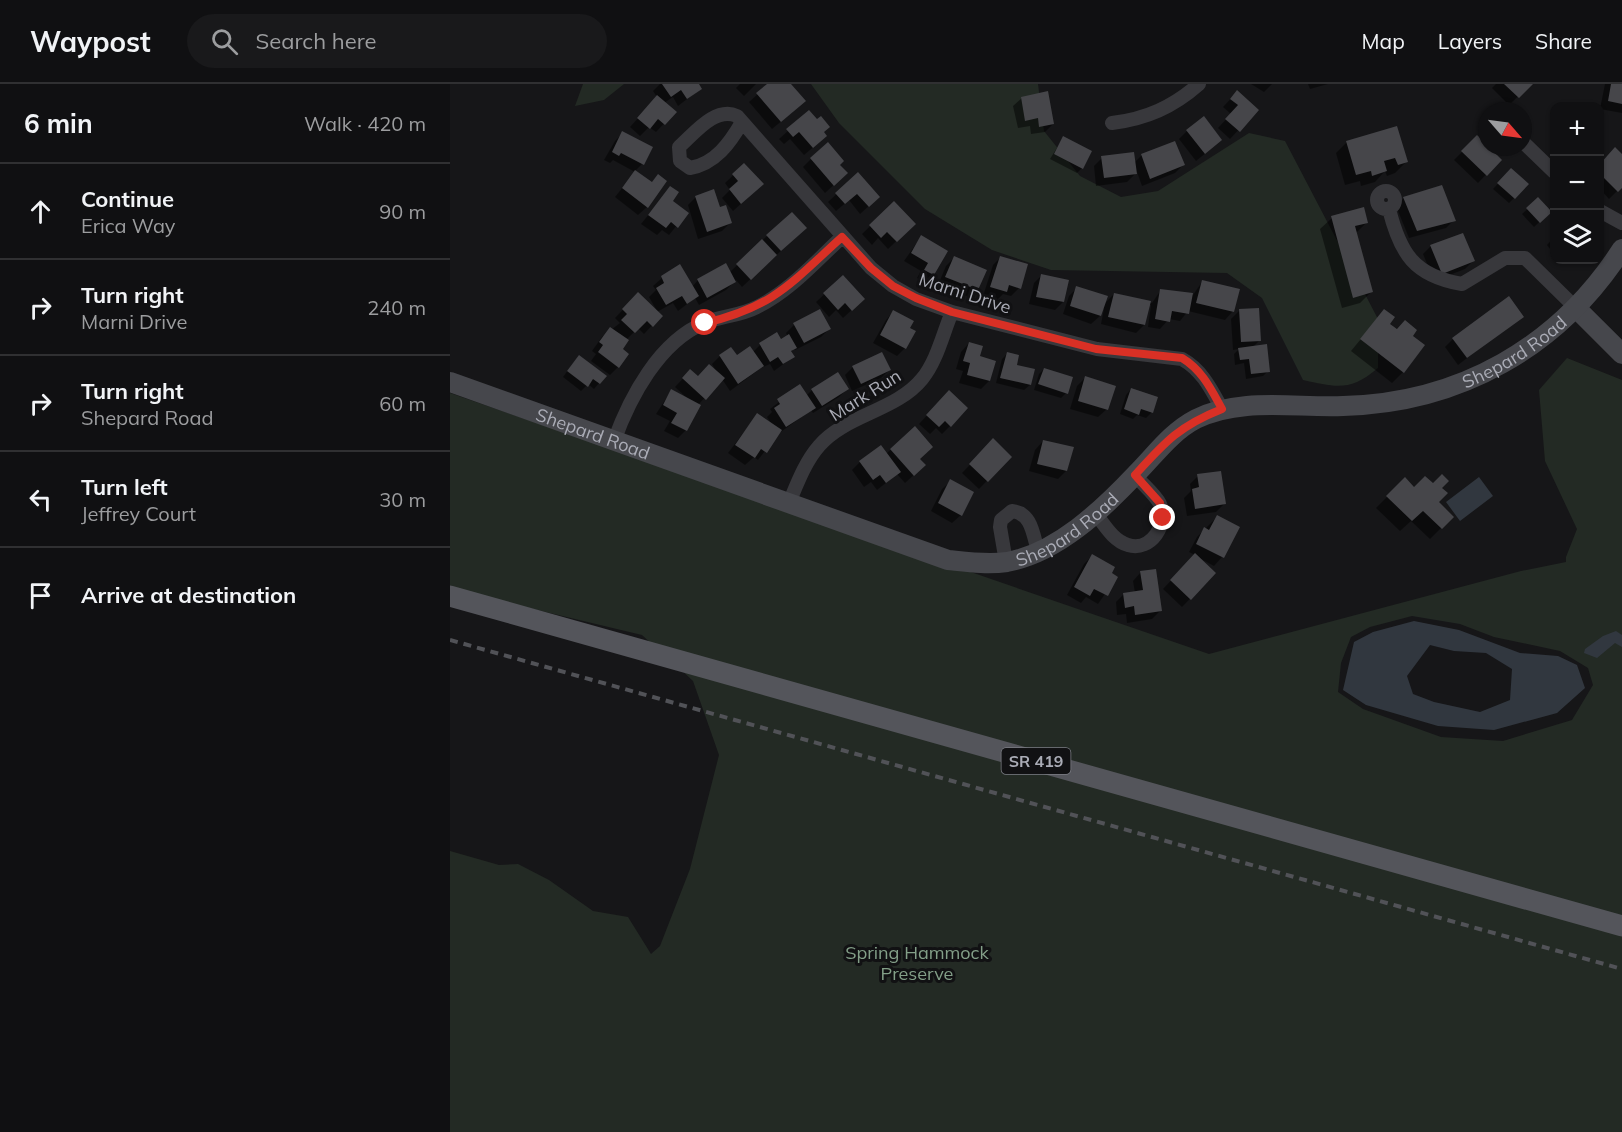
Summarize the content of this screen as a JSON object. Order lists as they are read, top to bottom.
{
  "streets": {
    "main road": ["SR 419"],
    "street": ["Marni Drive", "Shepard Road", "Mark Run"]
  },
  "crossings": [
    ["Marni Drive", "Shepard Road"],
    ["Marni Drive", "Mark Run"],
    ["Shepard Road", "Mark Run"]
  ],
  "parks": ["Spring Hammock Preserve"],
  "north": "bottom right",
  "page": {
    "header": "Waypost",
    "search": "Search here",
    "nav": ["Map", "Layers", "Share"],
    "heading": ["6 min", "Walk · 420 m"],
    "map_buttons": ["+", "−"],
    "list": [
      ["Continue", "Erica Way", "90 m"],
      ["Turn right", "Marni Drive", "240 m"],
      ["Turn right", "Shepard Road", "60 m"],
      ["Turn left", "Jeffrey Court", "30 m"],
      "Arrive at destination"
    ]
  }
}
